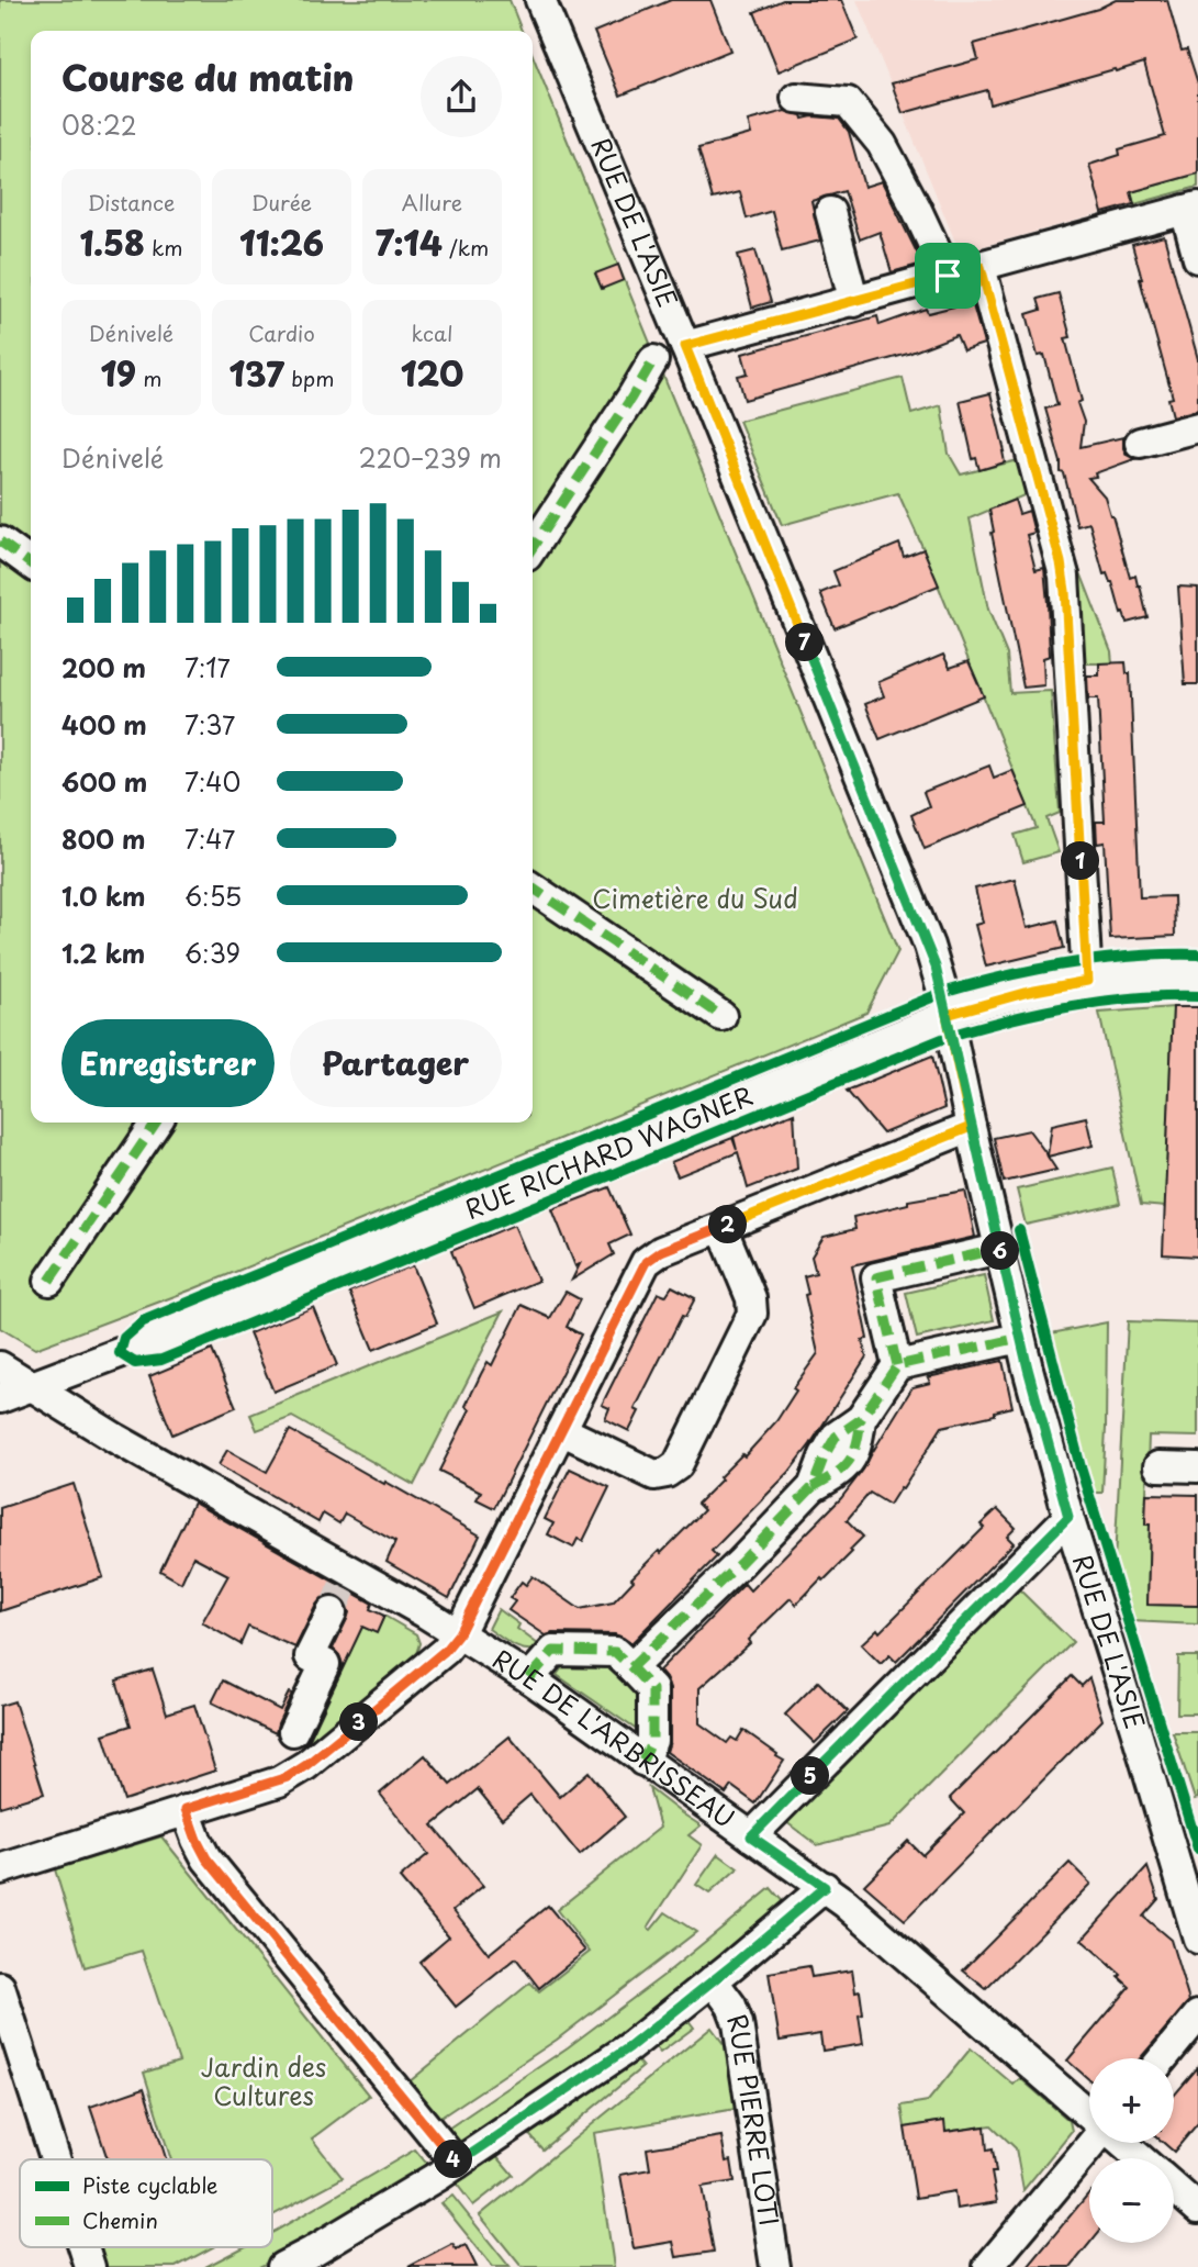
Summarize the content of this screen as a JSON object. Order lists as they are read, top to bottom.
{
  "streets": {
    "street": [
      "RUE DE L'ASIE",
      "RUE RICHARD WAGNER",
      "RUE DE L'ARBRISSEAU",
      "RUE PIERRE LOTI"
    ]
  },
  "crossings": [
    ["RUE DE L'ASIE", "RUE RICHARD WAGNER"],
    ["RUE RICHARD WAGNER", "RUE DE L'ARBRISSEAU"]
  ],
  "parks": ["Cimetière du Sud", "Jardin des Cultures"],
  "legend": ["Piste cyclable", "Chemin"],
  "page": {
    "heading": ["Course du matin", "08:22"],
    "stats": [
      ["Distance", "1.58 km"],
      ["Durée", "11:26"],
      ["Allure", "7:14 /km"],
      ["Dénivelé", "19 m"],
      ["Cardio", "137 bpm"],
      ["kcal", "120"]
    ],
    "chart": ["Dénivelé", "220–239 m"],
    "pins": [
      "7",
      "1",
      "2",
      "6",
      "3",
      "5",
      "4"
    ],
    "list": [
      {
        "name": "200 m",
        "note": "7:17"
      },
      {
        "name": "400 m",
        "note": "7:37"
      },
      {
        "name": "600 m",
        "note": "7:40"
      },
      {
        "name": "800 m",
        "note": "7:47"
      },
      {
        "name": "1.0 km",
        "note": "6:55"
      },
      {
        "name": "1.2 km",
        "note": "6:39"
      }
    ],
    "buttons": ["Enregistrer", "Partager"],
    "map_buttons": ["+", "−"]
  }
}
